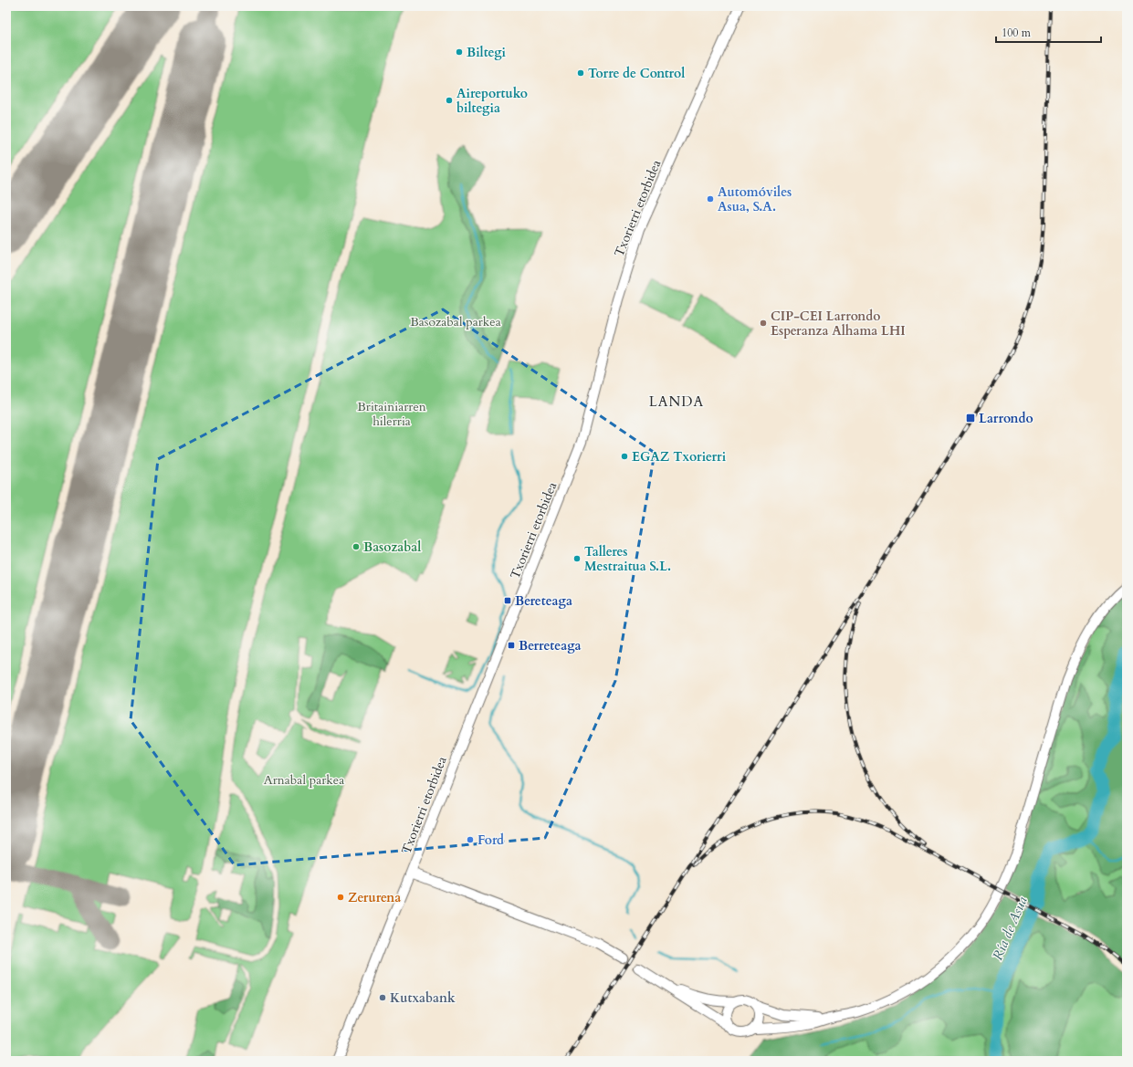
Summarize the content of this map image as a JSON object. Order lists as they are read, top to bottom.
{
  "streets": {
    "street": ["Txorierri etorbidea"]
  },
  "districts": ["LANDA"],
  "water": ["Ría de Asua"],
  "parks": ["Basozabal parkea", "Britainiarren hilerria", "Arnabal parkea"],
  "places": {
    "other": [
      "Biltegi",
      "Torre de Control",
      "Aireportuko biltegia",
      "Automóviles Asua, S.A.",
      "CIP-CEI Larrondo Esperanza Alhama LHI",
      "EGAZ Txorierri",
      "Basozabal",
      "Talleres Mestraitua S.L.",
      "Ford",
      "Zerurena",
      "Kutxabank"
    ],
    "transit": ["Larrondo", "Bereteaga", "Berreteaga"]
  },
  "scale_bar": "100 m"
}
